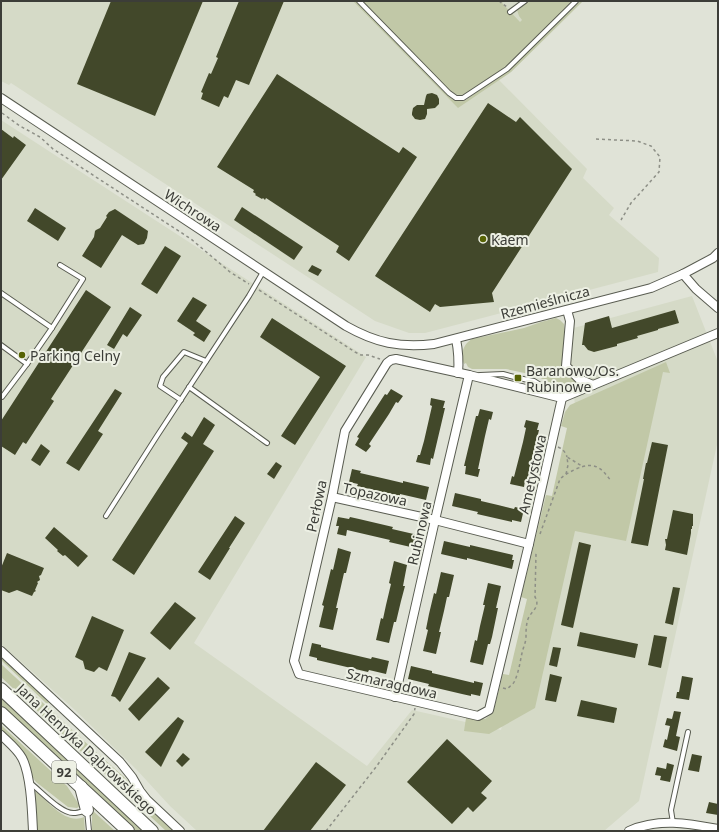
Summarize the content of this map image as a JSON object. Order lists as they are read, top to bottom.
{
  "streets": {
    "main road": ["Jana Henryka Dąbrowskiego", "92"],
    "street": [
      "Wichrowa",
      "Rzemieślnicza",
      "Ametystowa",
      "Topazowa",
      "Perłowa",
      "Rubinowa",
      "Szmaragdowa"
    ]
  },
  "crossings": [
    ["Wichrowa", "Rzemieślnicza"],
    ["Ametystowa", "Topazowa"],
    ["Ametystowa", "Szmaragdowa"],
    ["Topazowa", "Perłowa"],
    ["Topazowa", "Rubinowa"],
    ["Perłowa", "Szmaragdowa"],
    ["Rubinowa", "Szmaragdowa"]
  ],
  "places": {
    "other": ["Kaem", "Parking Celny"],
    "transit": ["Baranowo/Os. Rubinowe"]
  }
}
